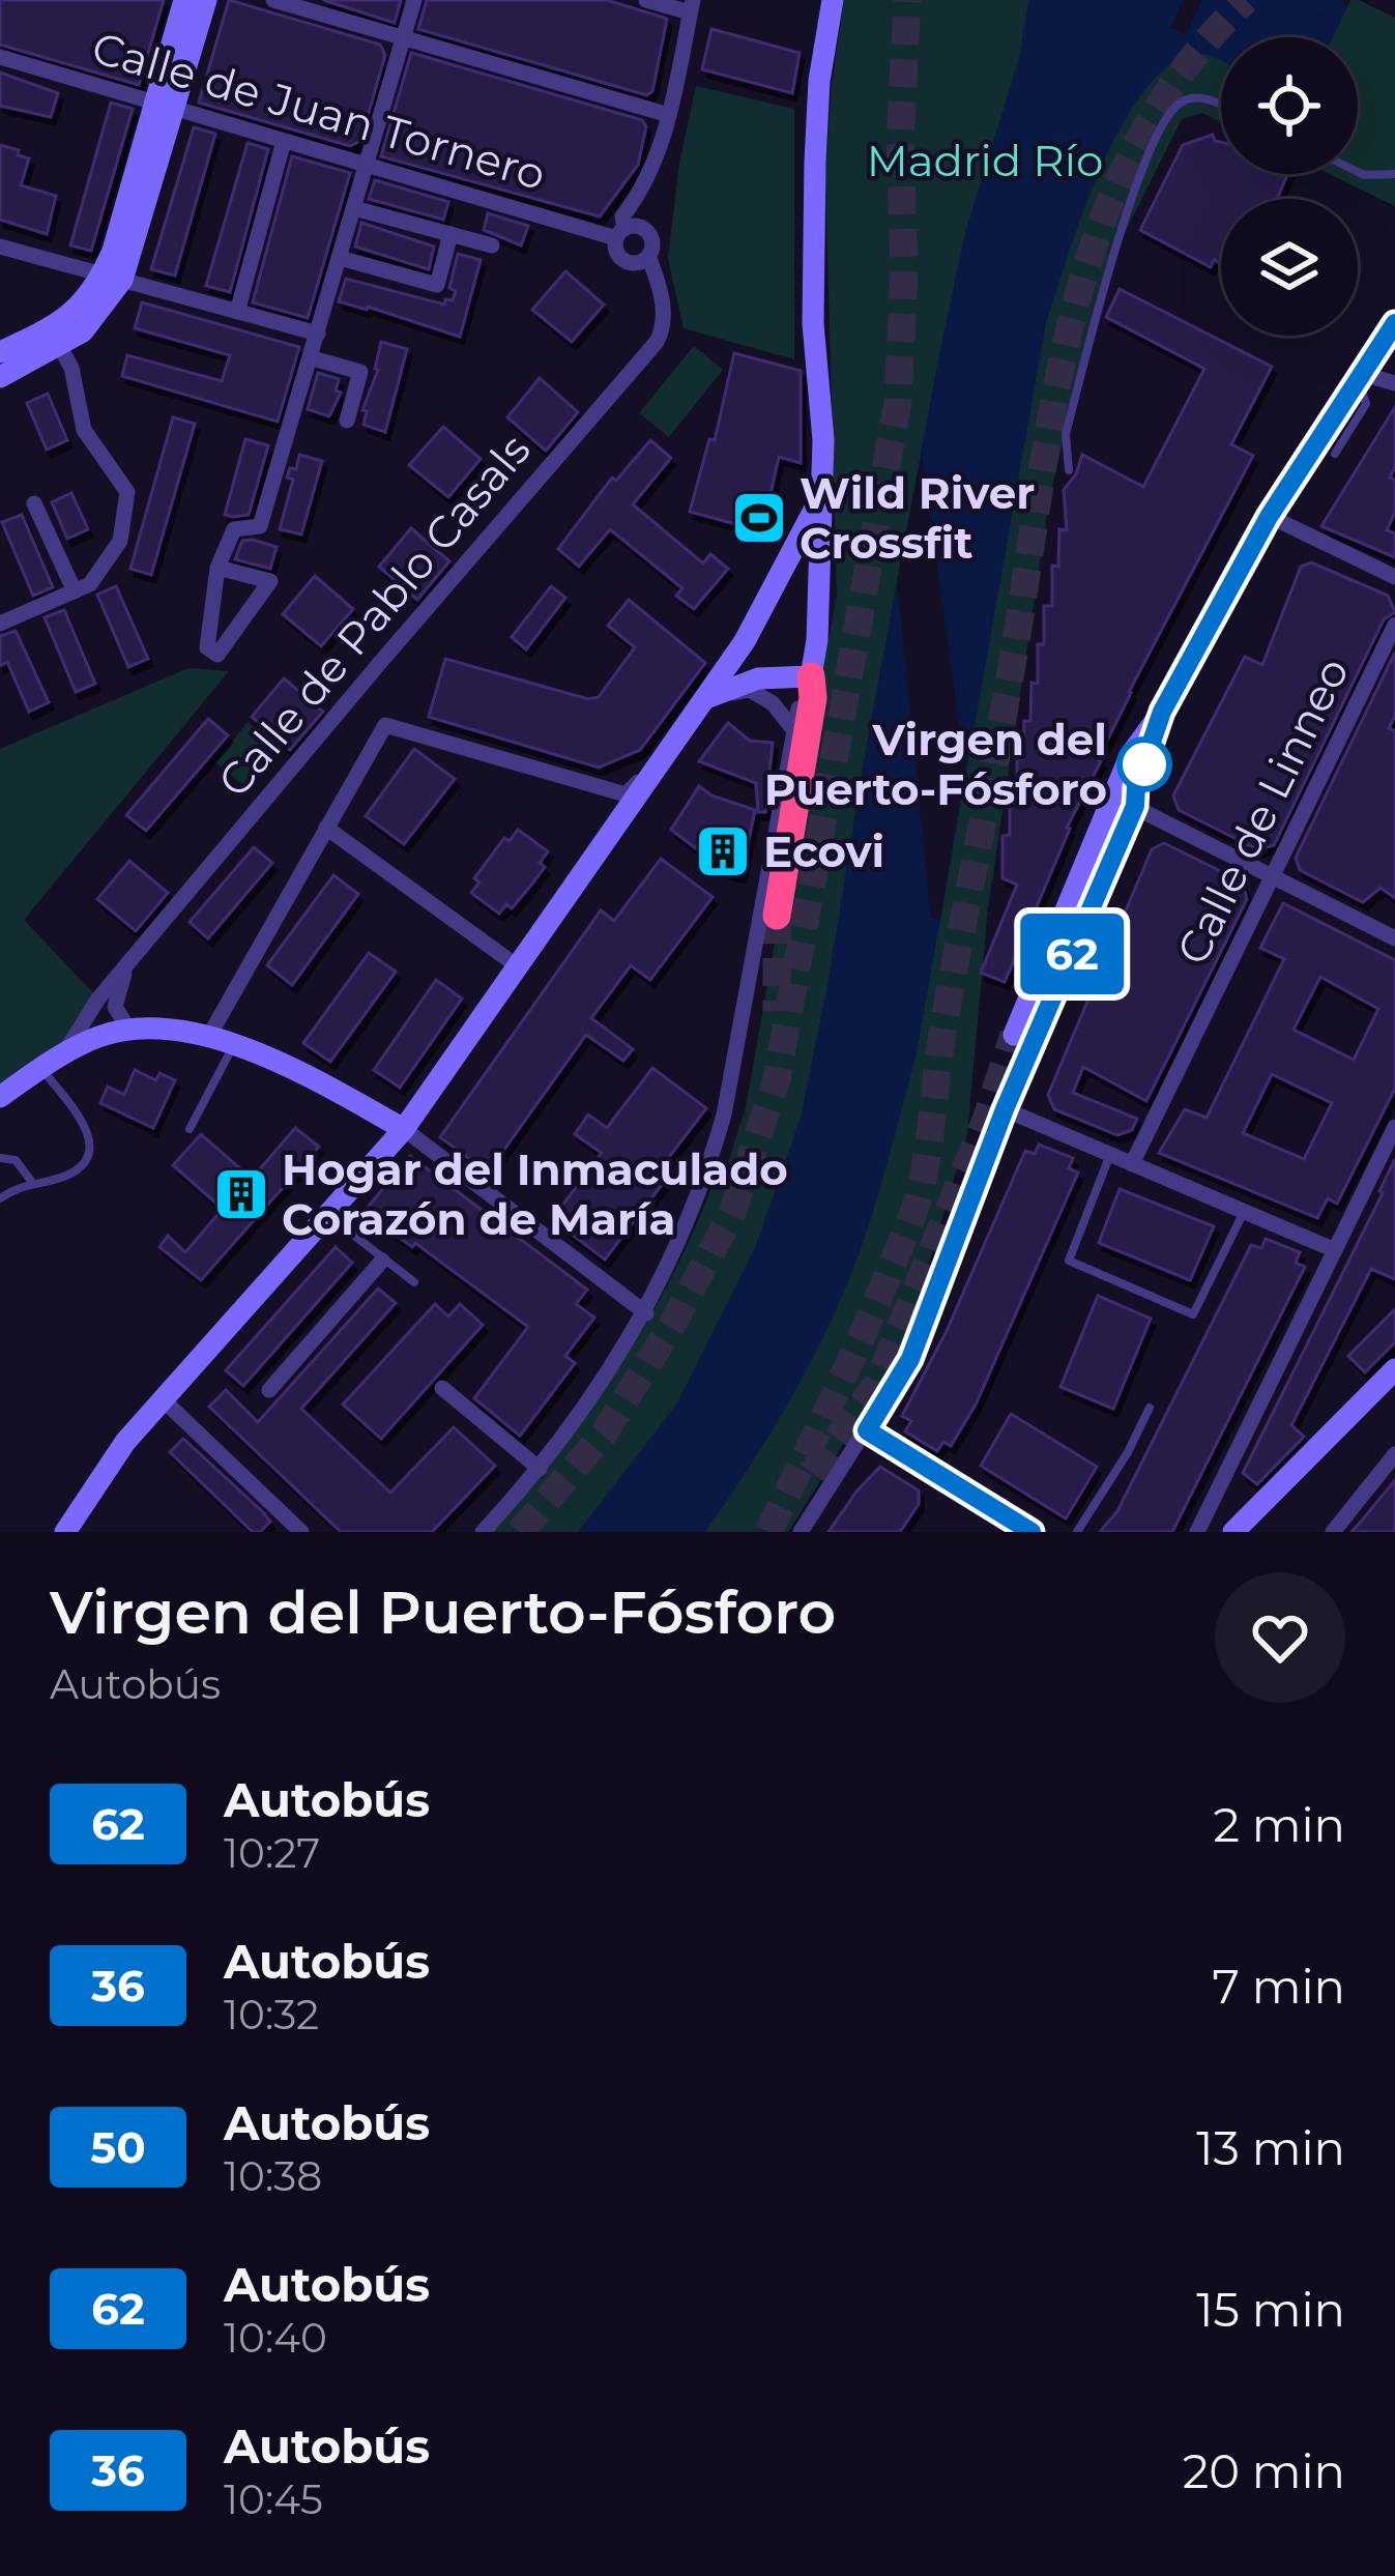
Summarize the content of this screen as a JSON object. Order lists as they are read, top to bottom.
{
  "streets": {
    "street": ["Calle de Juan Tornero", "Calle de Pablo Casals", "Calle de Linneo"]
  },
  "crossings": [
    ["Calle de Juan Tornero", "Calle de Pablo Casals"]
  ],
  "parks": ["Madrid Río"],
  "places": {
    "sports": ["Wild River Crossfit"],
    "other": ["Virgen del Puerto-Fósforo"],
    "building": ["Ecovi", "Hogar del Inmaculado Corazón de María"]
  },
  "lines": ["bus line 62"],
  "page": {
    "on_map": "62",
    "heading": ["Virgen del Puerto-Fósforo", "Autobús"],
    "list": [
      {
        "mark": "62",
        "name": "Autobús",
        "note": "10:27",
        "value": "2 min"
      },
      {
        "mark": "36",
        "name": "Autobús",
        "note": "10:32",
        "value": "7 min"
      },
      {
        "mark": "50",
        "name": "Autobús",
        "note": "10:38",
        "value": "13 min"
      },
      {
        "mark": "62",
        "name": "Autobús",
        "note": "10:40",
        "value": "15 min"
      },
      {
        "mark": "36",
        "name": "Autobús",
        "note": "10:45",
        "value": "20 min"
      }
    ]
  }
}
